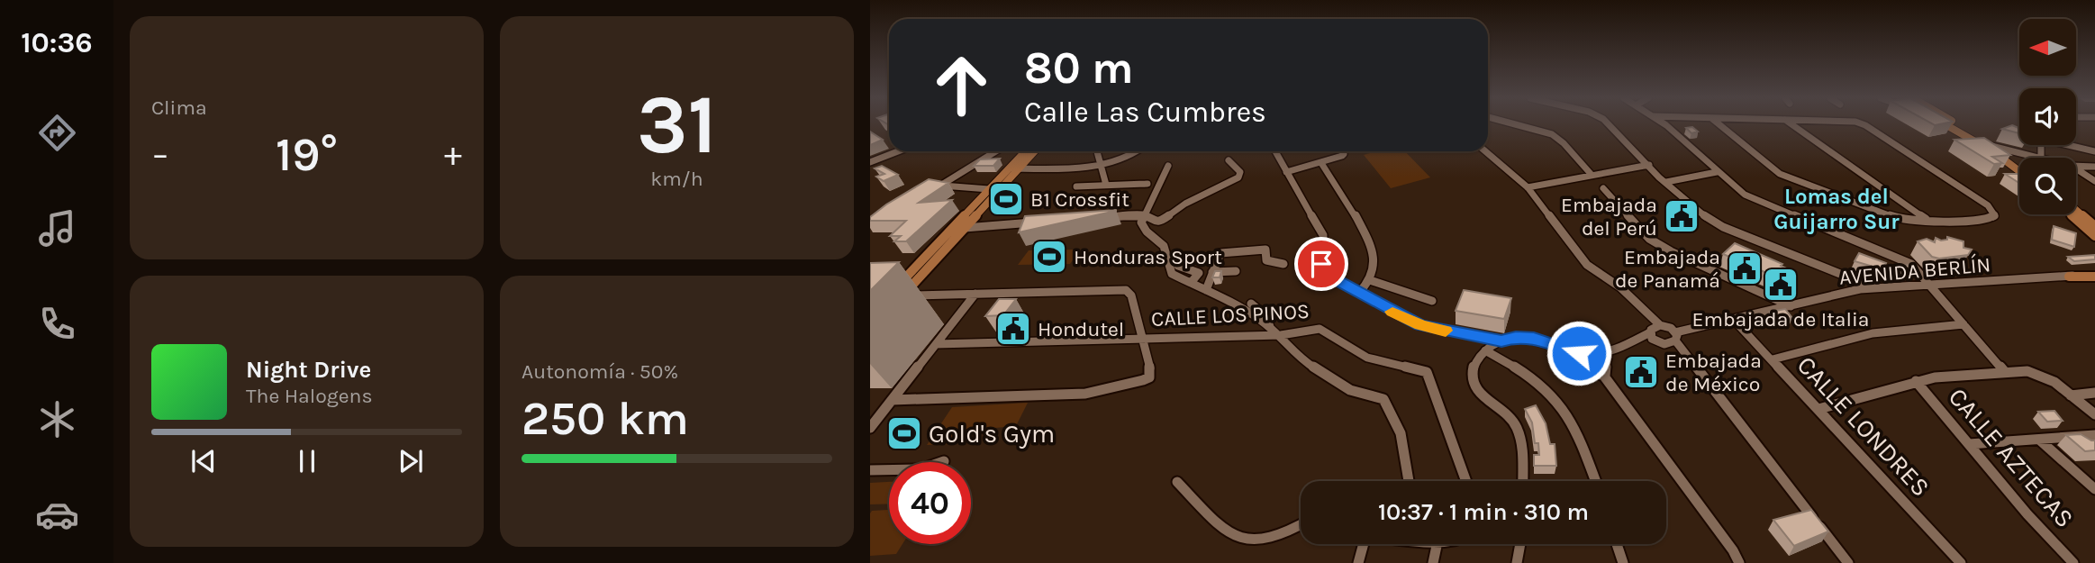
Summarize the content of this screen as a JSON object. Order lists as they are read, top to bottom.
{
  "streets": {
    "street": [
      "AVENIDA BERLÍN",
      "CALLE LOS PINOS",
      "CALLE LONDRES",
      "CALLE AZTECAS"
    ]
  },
  "crossings": [
    ["AVENIDA BERLÍN", "CALLE LONDRES"]
  ],
  "districts": ["Lomas del Guijarro Sur"],
  "places": {
    "sports": ["B1 Crossfit", "Honduras Sport", "Gold's Gym"],
    "public building": [
      "Embajada del Perú",
      "Embajada de Panamá",
      "Embajada de Italia",
      "Hondutel",
      "Embajada de México"
    ]
  },
  "north": "left",
  "page": {
    "tabs": "10:36",
    "tile": [
      "Clima",
      ["31", "km/h"],
      ["Autonomía · 50%", "250 km"]
    ],
    "turn": ["80 m", "Calle Las Cumbres"],
    "heat": ["−", "19°", "+"],
    "song": ["Night Drive", "The Halogens"],
    "limit": "40",
    "trip": "10:37 · 1 min · 310 m"
  }
}
